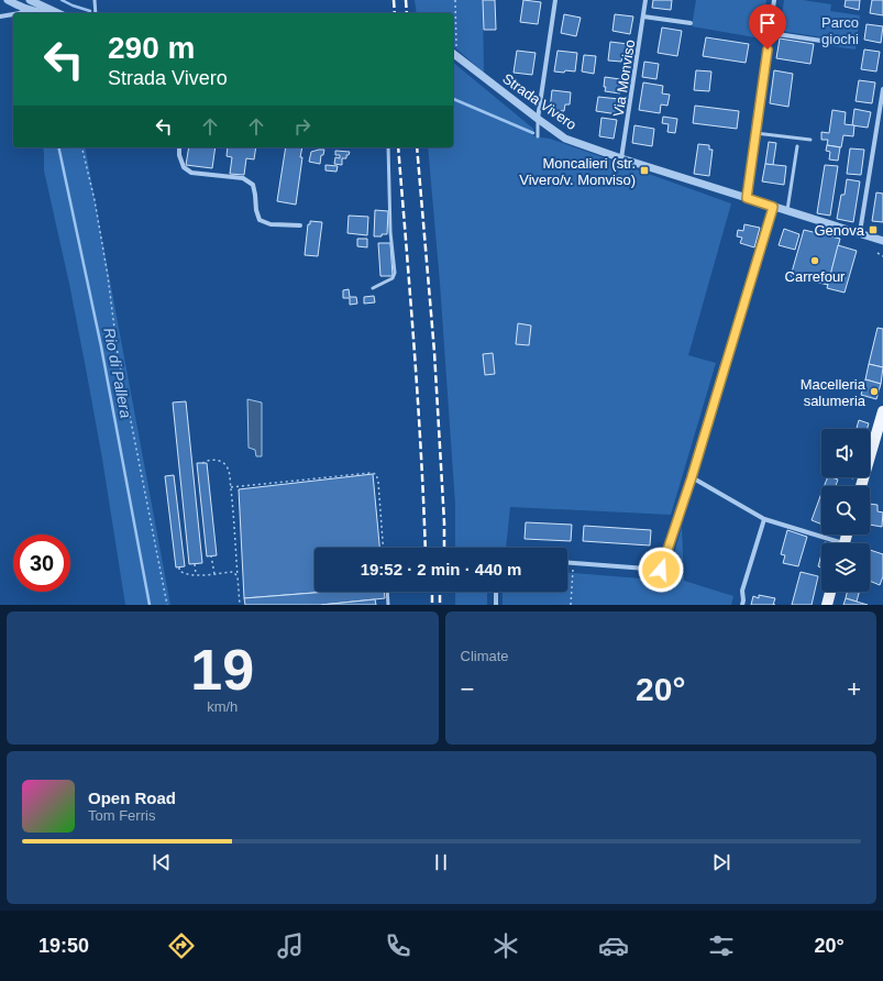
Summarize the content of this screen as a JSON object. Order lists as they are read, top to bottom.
{
  "streets": {
    "street": ["Via Monviso", "Strada Vivero"]
  },
  "crossings": [
    ["Via Monviso", "Strada Vivero"]
  ],
  "water": ["Rio di Pallera"],
  "parks": ["Parco giochi"],
  "places": {
    "transit": ["Moncalieri (str. Vivero/v. Monviso)", "Genova"],
    "other": ["Carrefour", "Macelleria salumeria"]
  },
  "page": {
    "turn": ["290 m", "Strada Vivero"],
    "limit": "30",
    "trip": "19:52 · 2 min · 440 m",
    "tile": [
      ["19", "km/h"],
      "Climate"
    ],
    "heat": ["−", "20°", "+"],
    "song": ["Open Road", "Tom Ferris"],
    "tabs": ["19:50", "20°"]
  }
}
